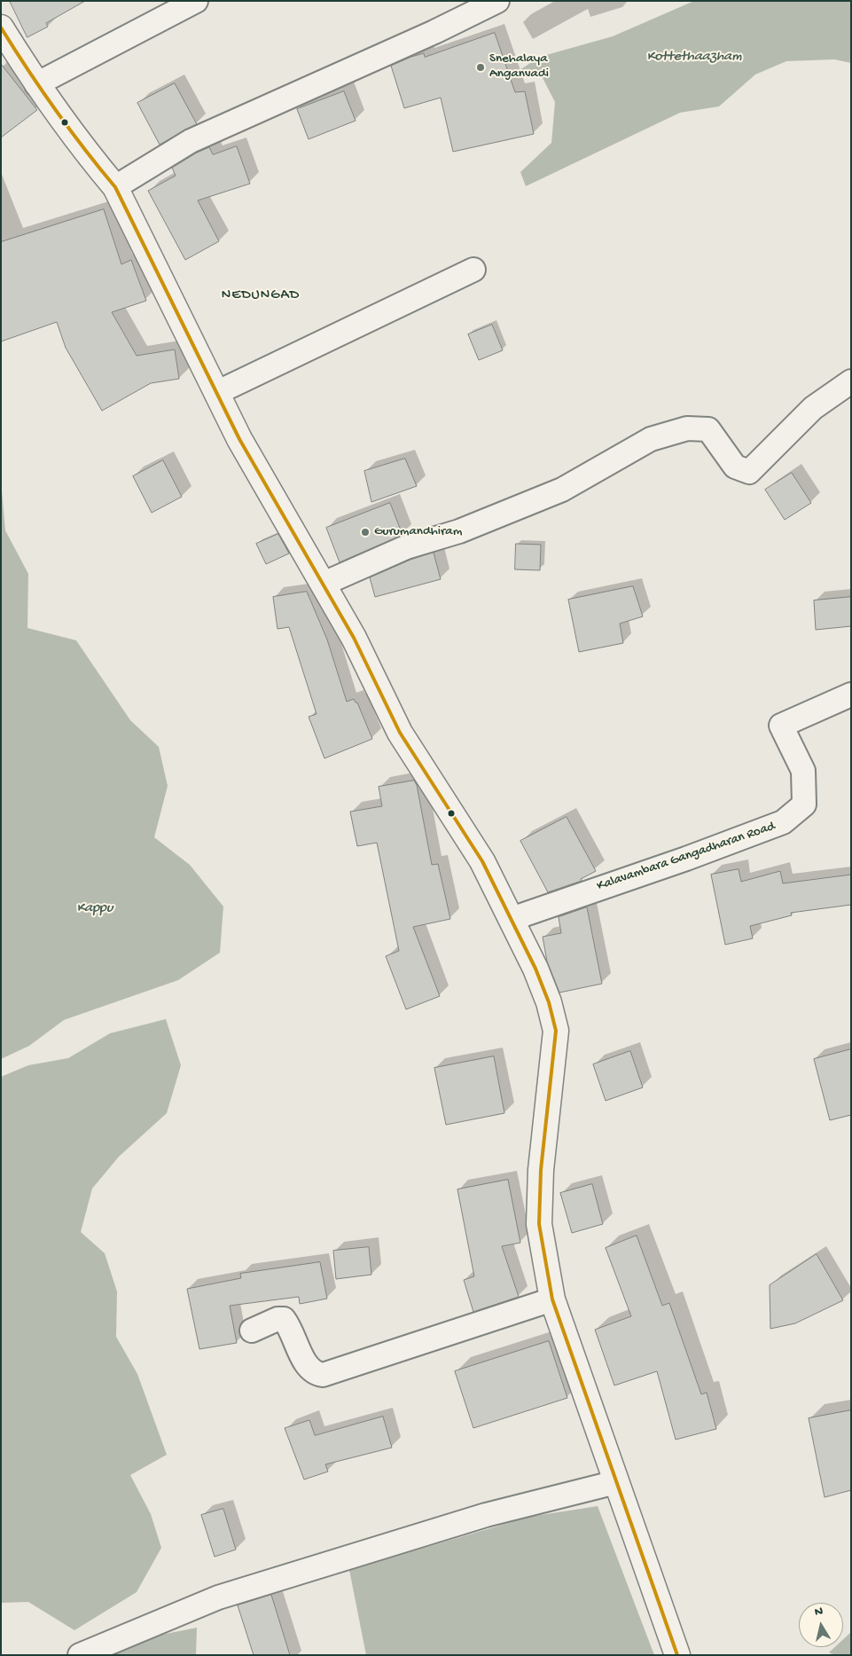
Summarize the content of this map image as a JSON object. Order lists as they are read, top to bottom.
{
  "streets": {
    "street": ["Kalavambara Gangadharan Road"]
  },
  "districts": ["NEDUNGAD"],
  "water": ["Kottethaazham", "Kappu"],
  "places": ["Snehalaya Anganvadi", "Gurumandhiram"],
  "north": "top"
}
